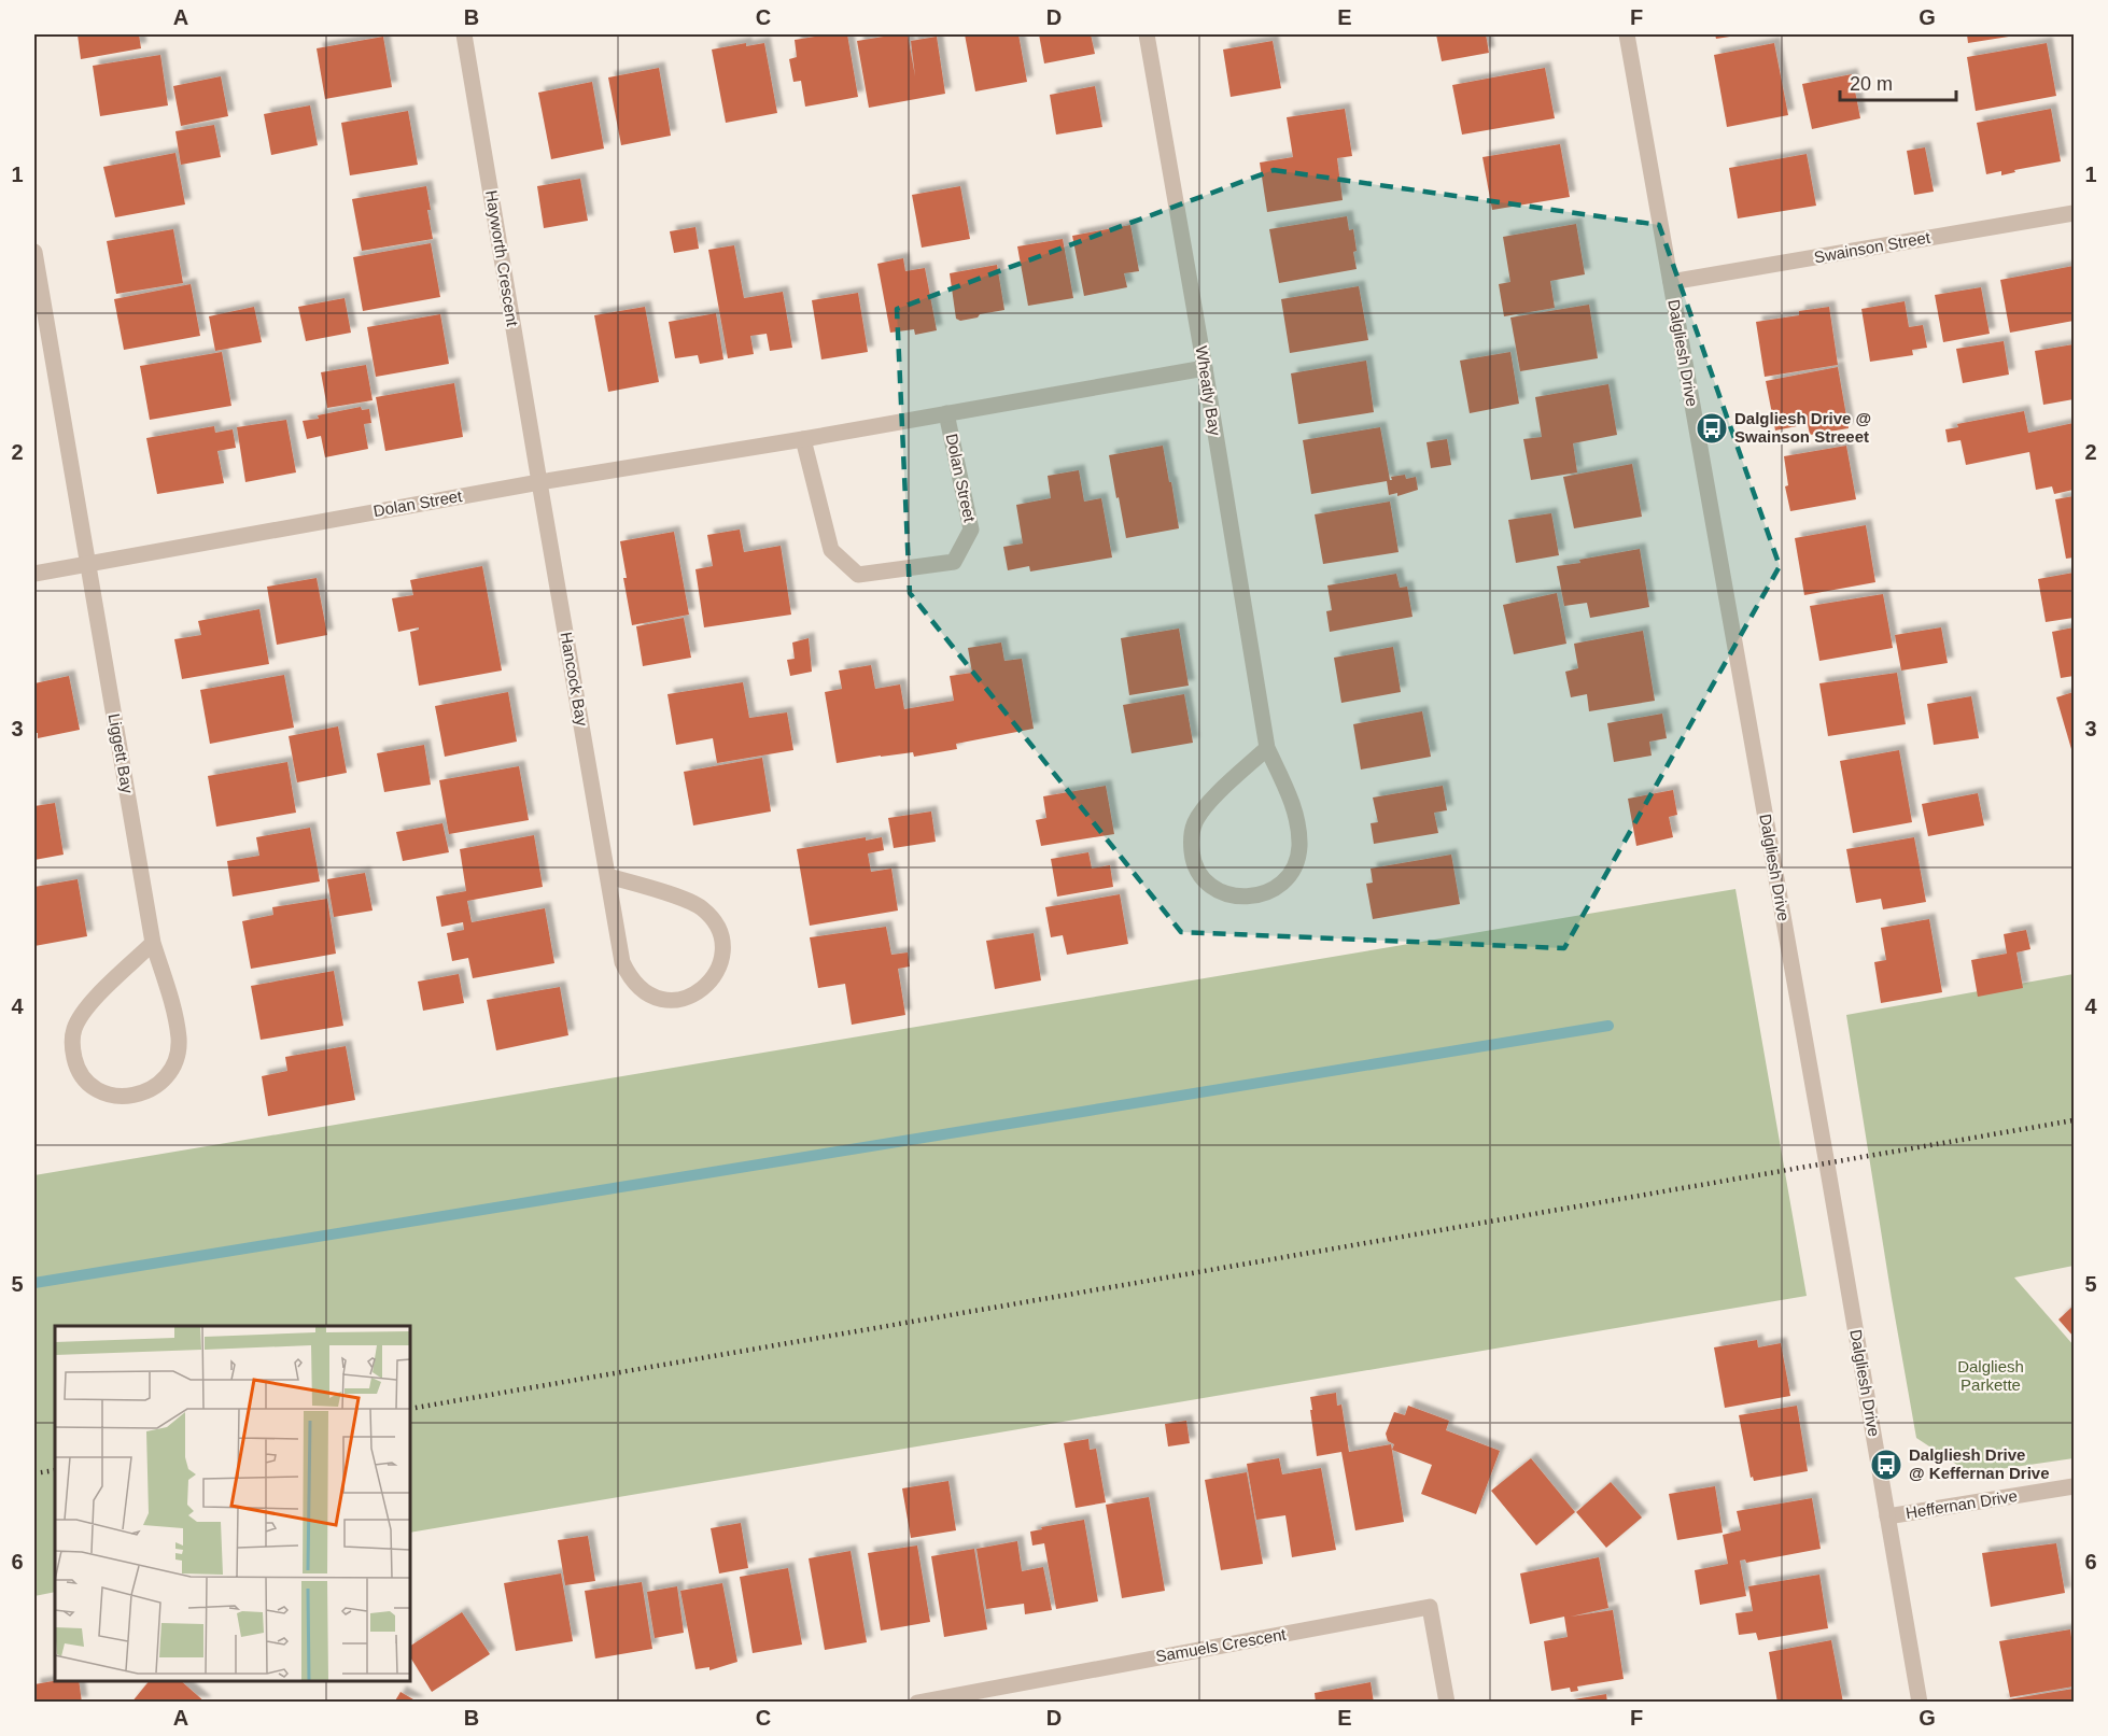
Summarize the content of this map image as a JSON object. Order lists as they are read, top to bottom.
{
  "streets": {
    "street": [
      "Swainson Street",
      "Hayworth Crescent",
      "Dalgliesh Drive",
      "Wheatly Bay",
      "Dolan Street",
      "Hancock Bay",
      "Liggett Bay",
      "Heffernan Drive",
      "Samuels Crescent"
    ]
  },
  "crossings": [
    ["Swainson Street", "Dalgliesh Drive"],
    ["Hayworth Crescent", "Dolan Street"],
    ["Hayworth Crescent", "Hancock Bay"],
    ["Dalgliesh Drive", "Heffernan Drive"],
    ["Wheatly Bay", "Dolan Street"],
    ["Dolan Street", "Hancock Bay"],
    ["Dolan Street", "Liggett Bay"]
  ],
  "parks": ["Dalgliesh Parkette"],
  "places": {
    "bus stop": ["Dalgliesh Drive @ Swainson Streeet", "Dalgliesh Drive @ Keffernan Drive"]
  },
  "scale_bar": "20 m",
  "grid": {
    "columns": [
      "A",
      "B",
      "C",
      "D",
      "E",
      "F",
      "G"
    ],
    "rows": [
      "1",
      "2",
      "3",
      "4",
      "5",
      "6"
    ]
  }
}
